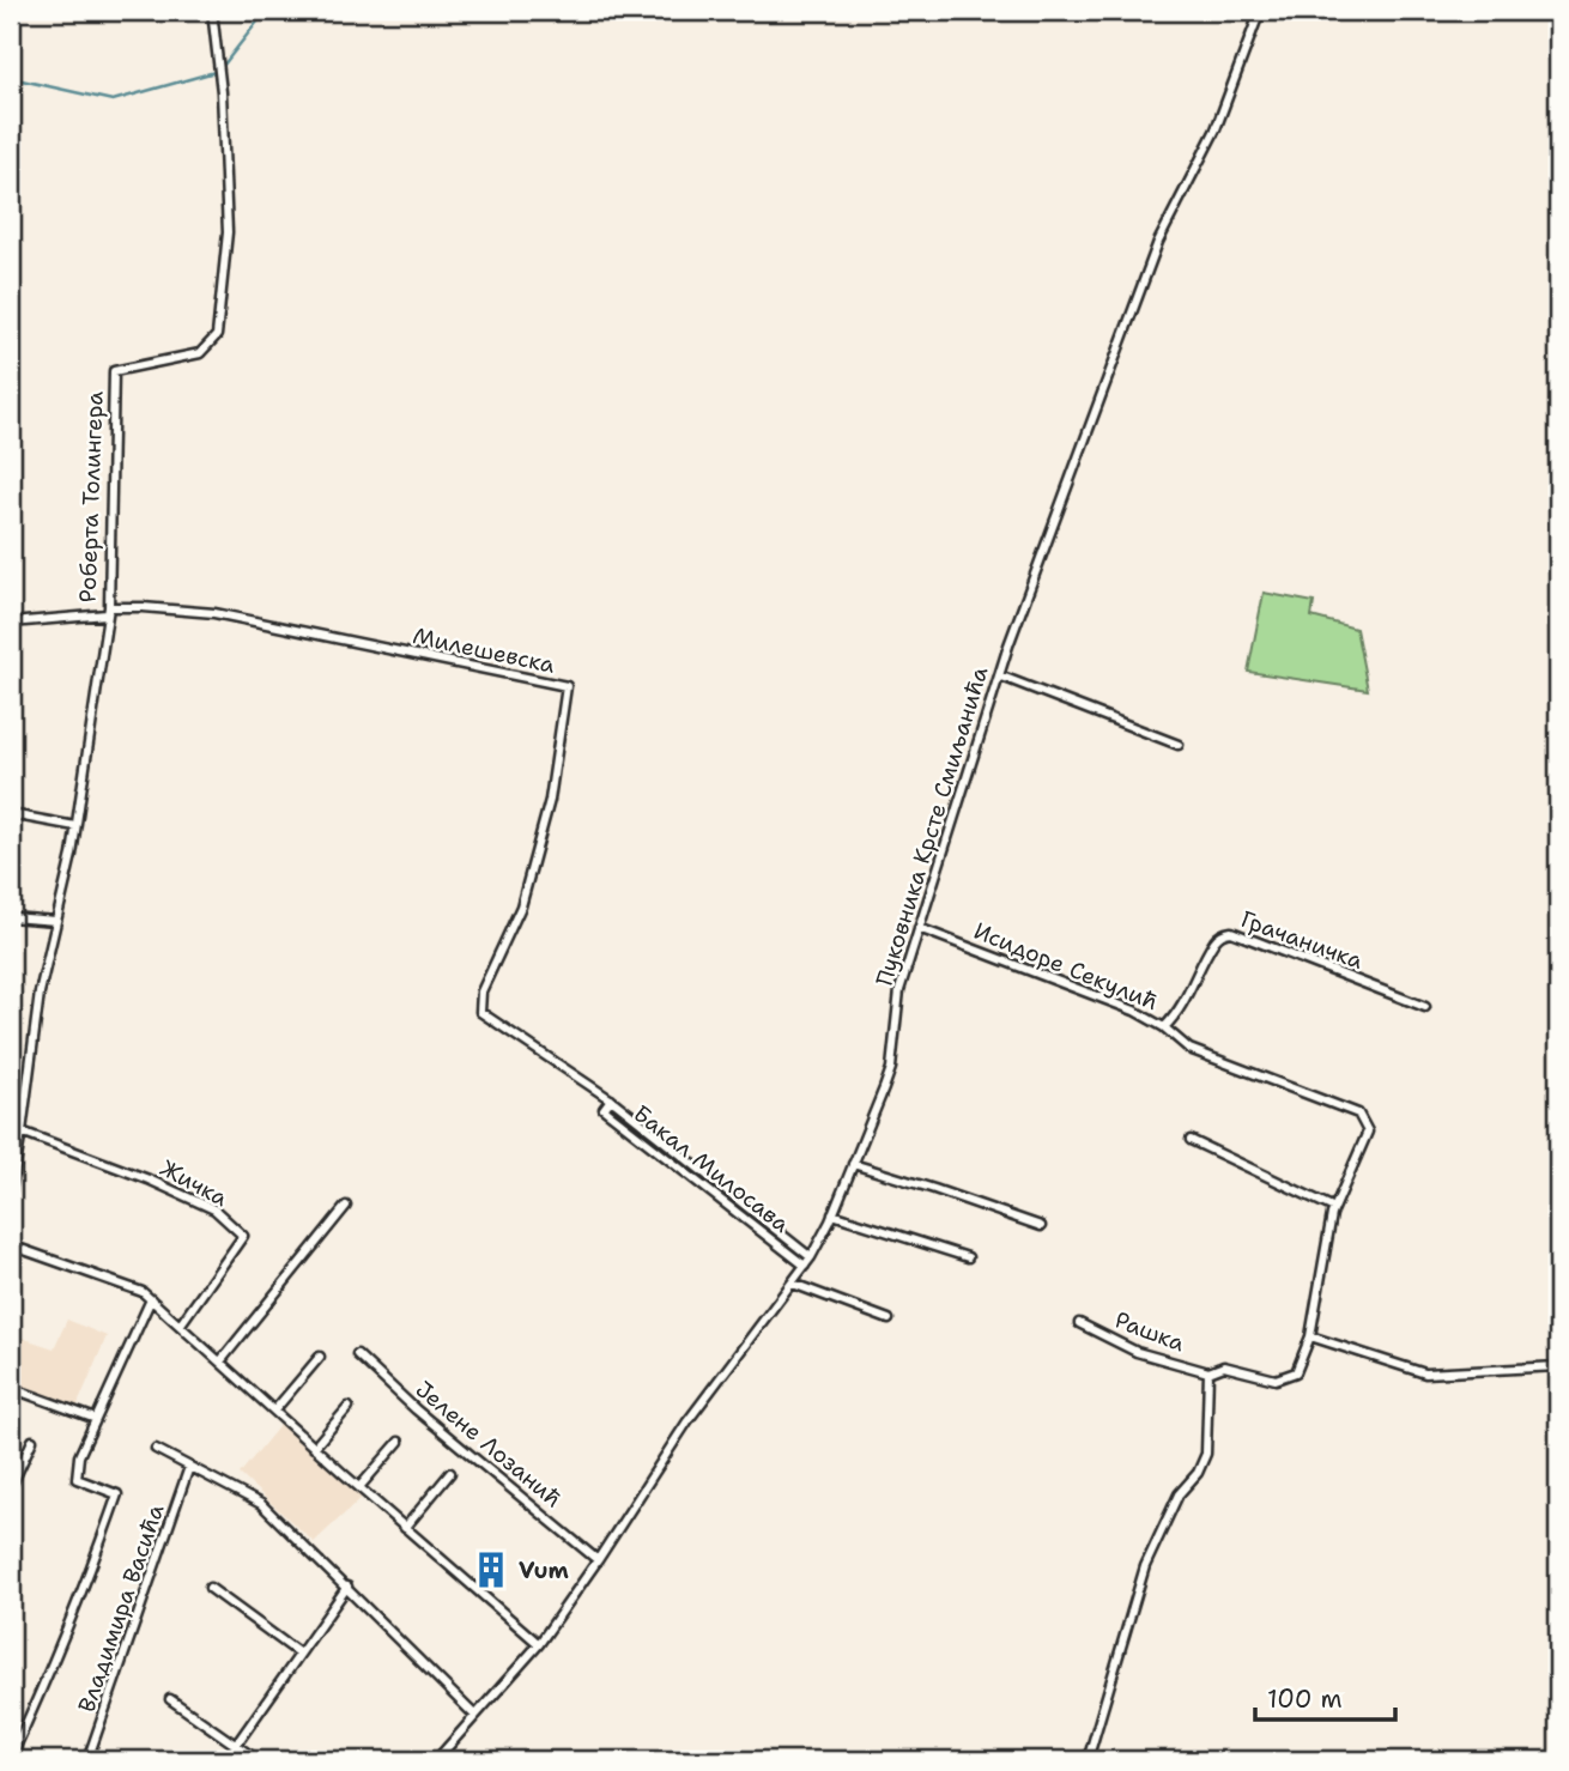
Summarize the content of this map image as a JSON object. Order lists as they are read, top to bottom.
{
  "streets": {
    "street": [
      "Роберта Толингера",
      "Милешевска",
      "Пуковника Крсте Смиљанића",
      "Грачаничка",
      "Исидоре Секулић",
      "Бакал Милосава",
      "Жичка",
      "Рашка",
      "Јелене Лозанић",
      "Владимира Васића"
    ]
  },
  "crossings": [
    ["Роберта Толингера", "Милешевска"],
    ["Милешевска", "Бакал Милосава"],
    ["Пуковника Крсте Смиљанића", "Исидоре Секулић"],
    ["Пуковника Крсте Смиљанића", "Бакал Милосава"],
    ["Пуковника Крсте Смиљанића", "Јелене Лозанић"],
    ["Грачаничка", "Исидоре Секулић"],
    ["Исидоре Секулић", "Рашка"]
  ],
  "places": {
    "building": ["Vum"]
  },
  "scale_bar": "100 m"
}
